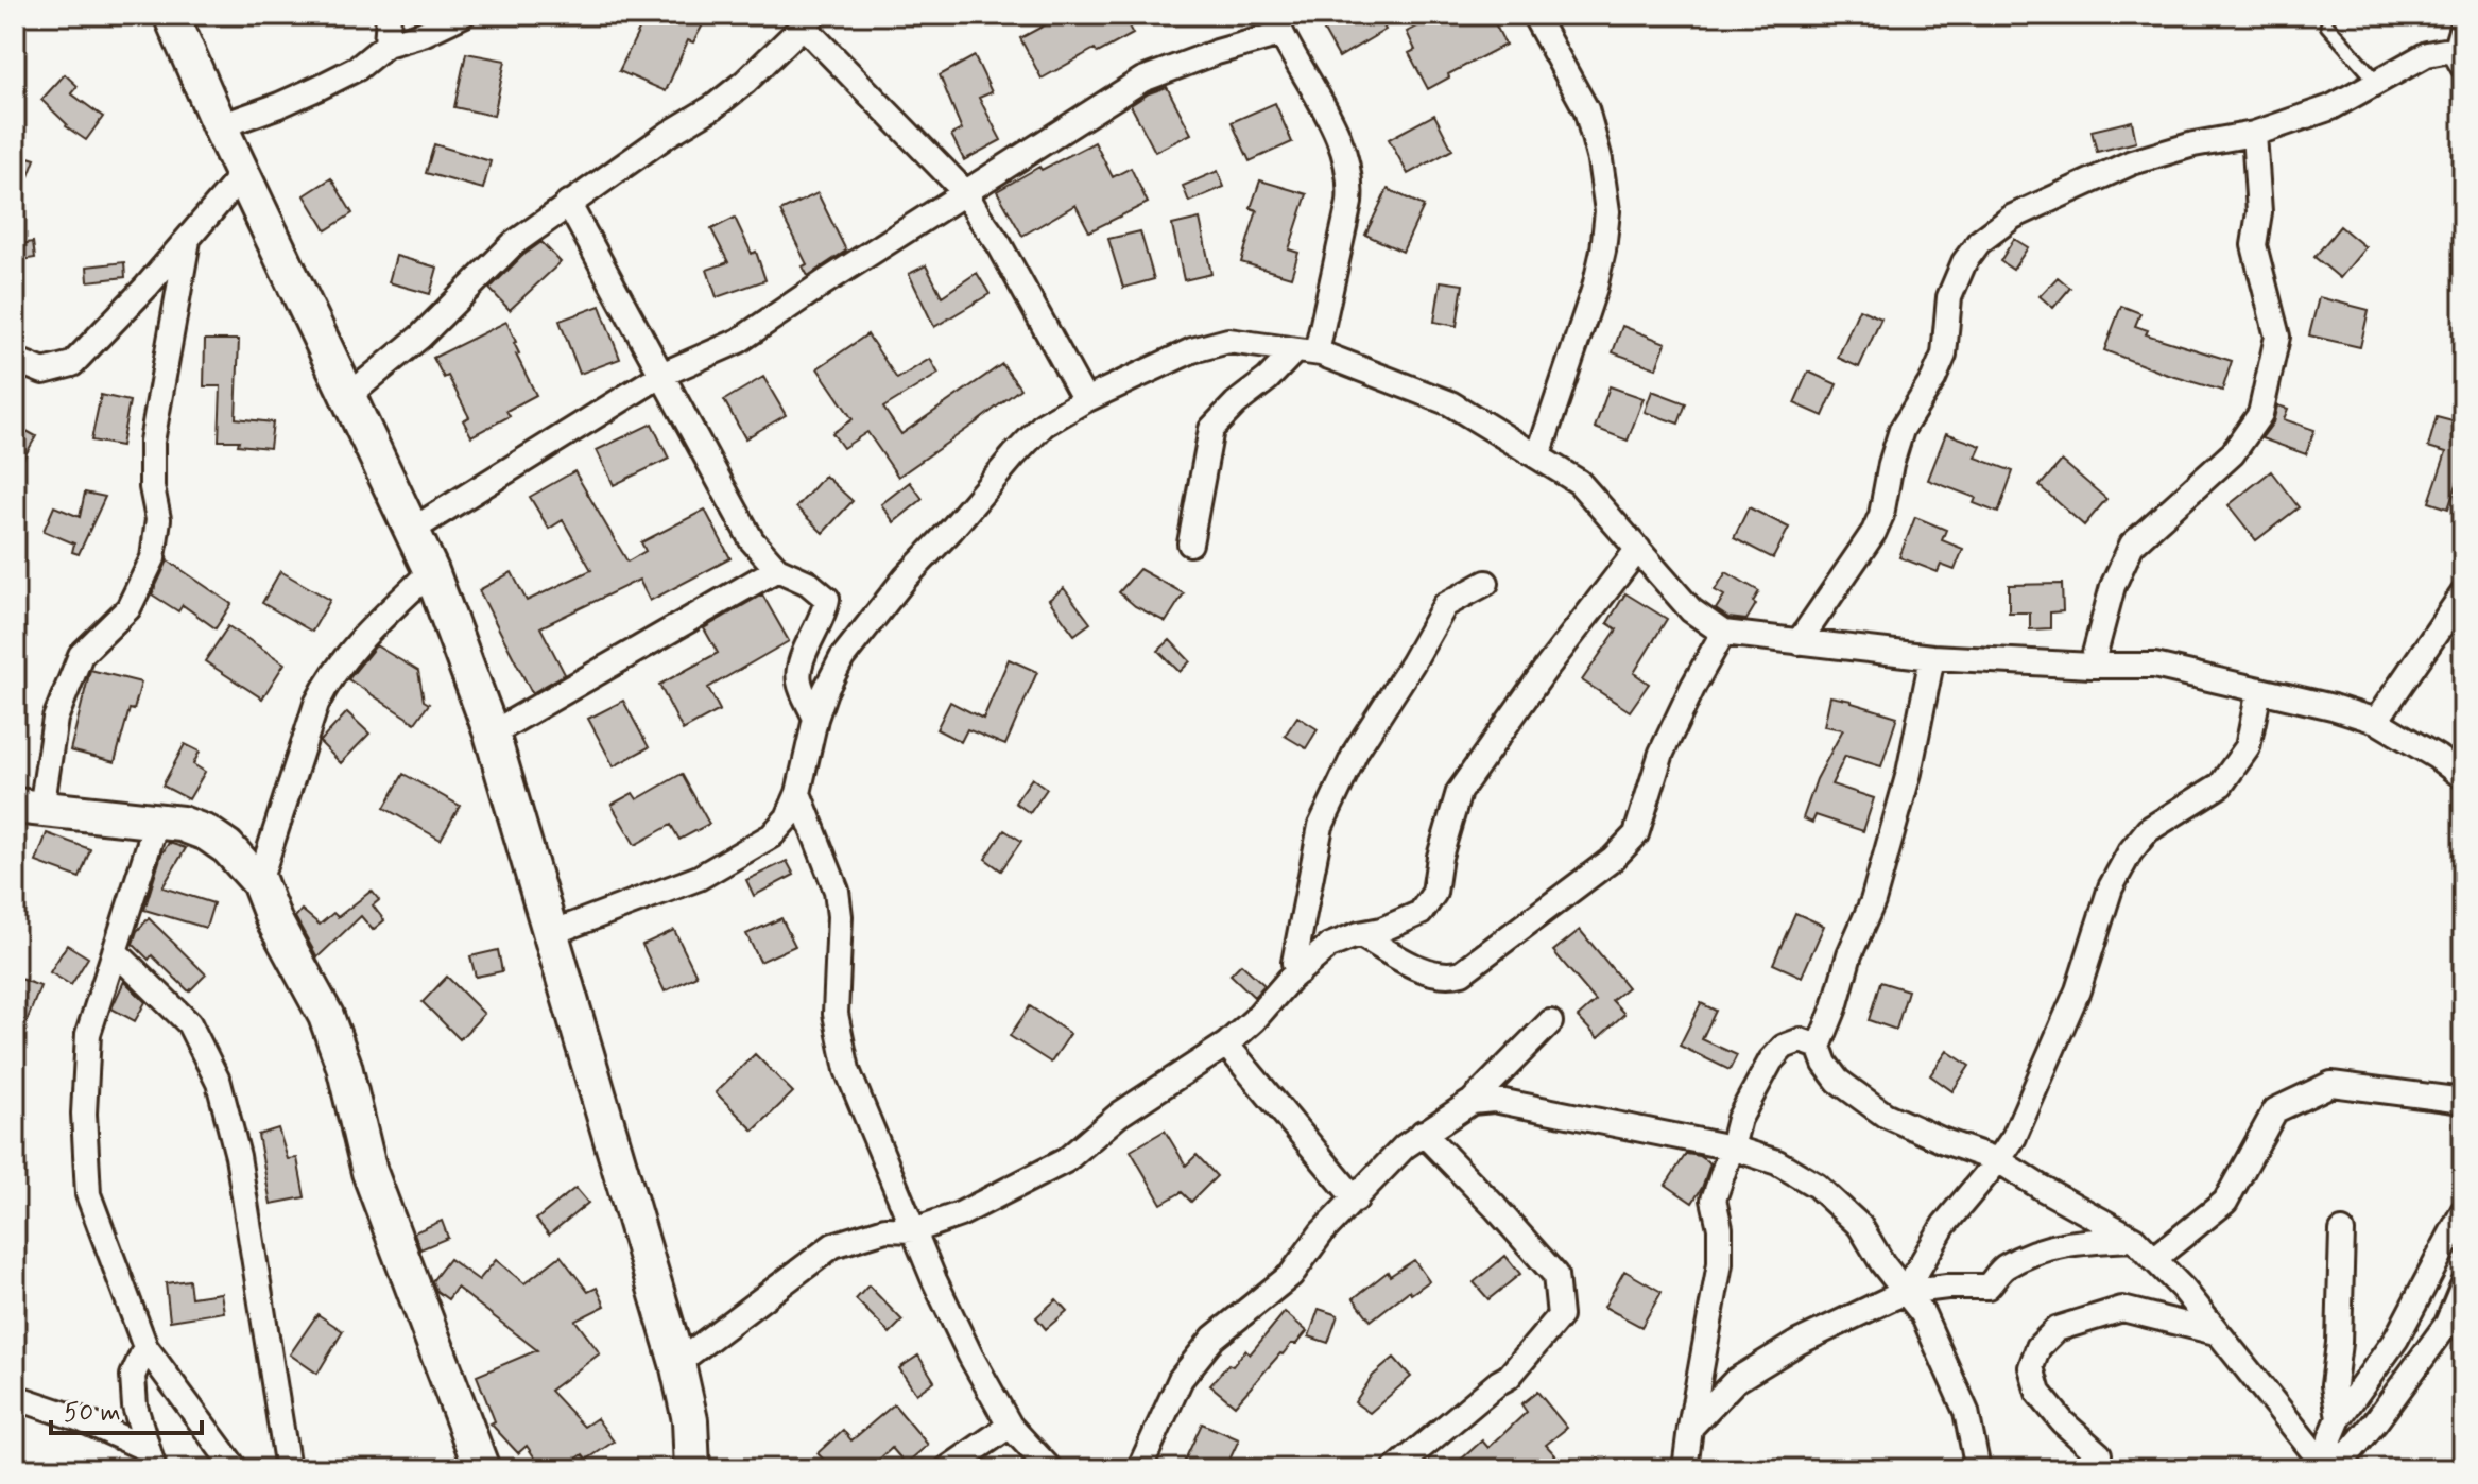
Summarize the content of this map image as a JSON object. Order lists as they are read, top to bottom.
{
  "scale_bar": "50 m"
}
